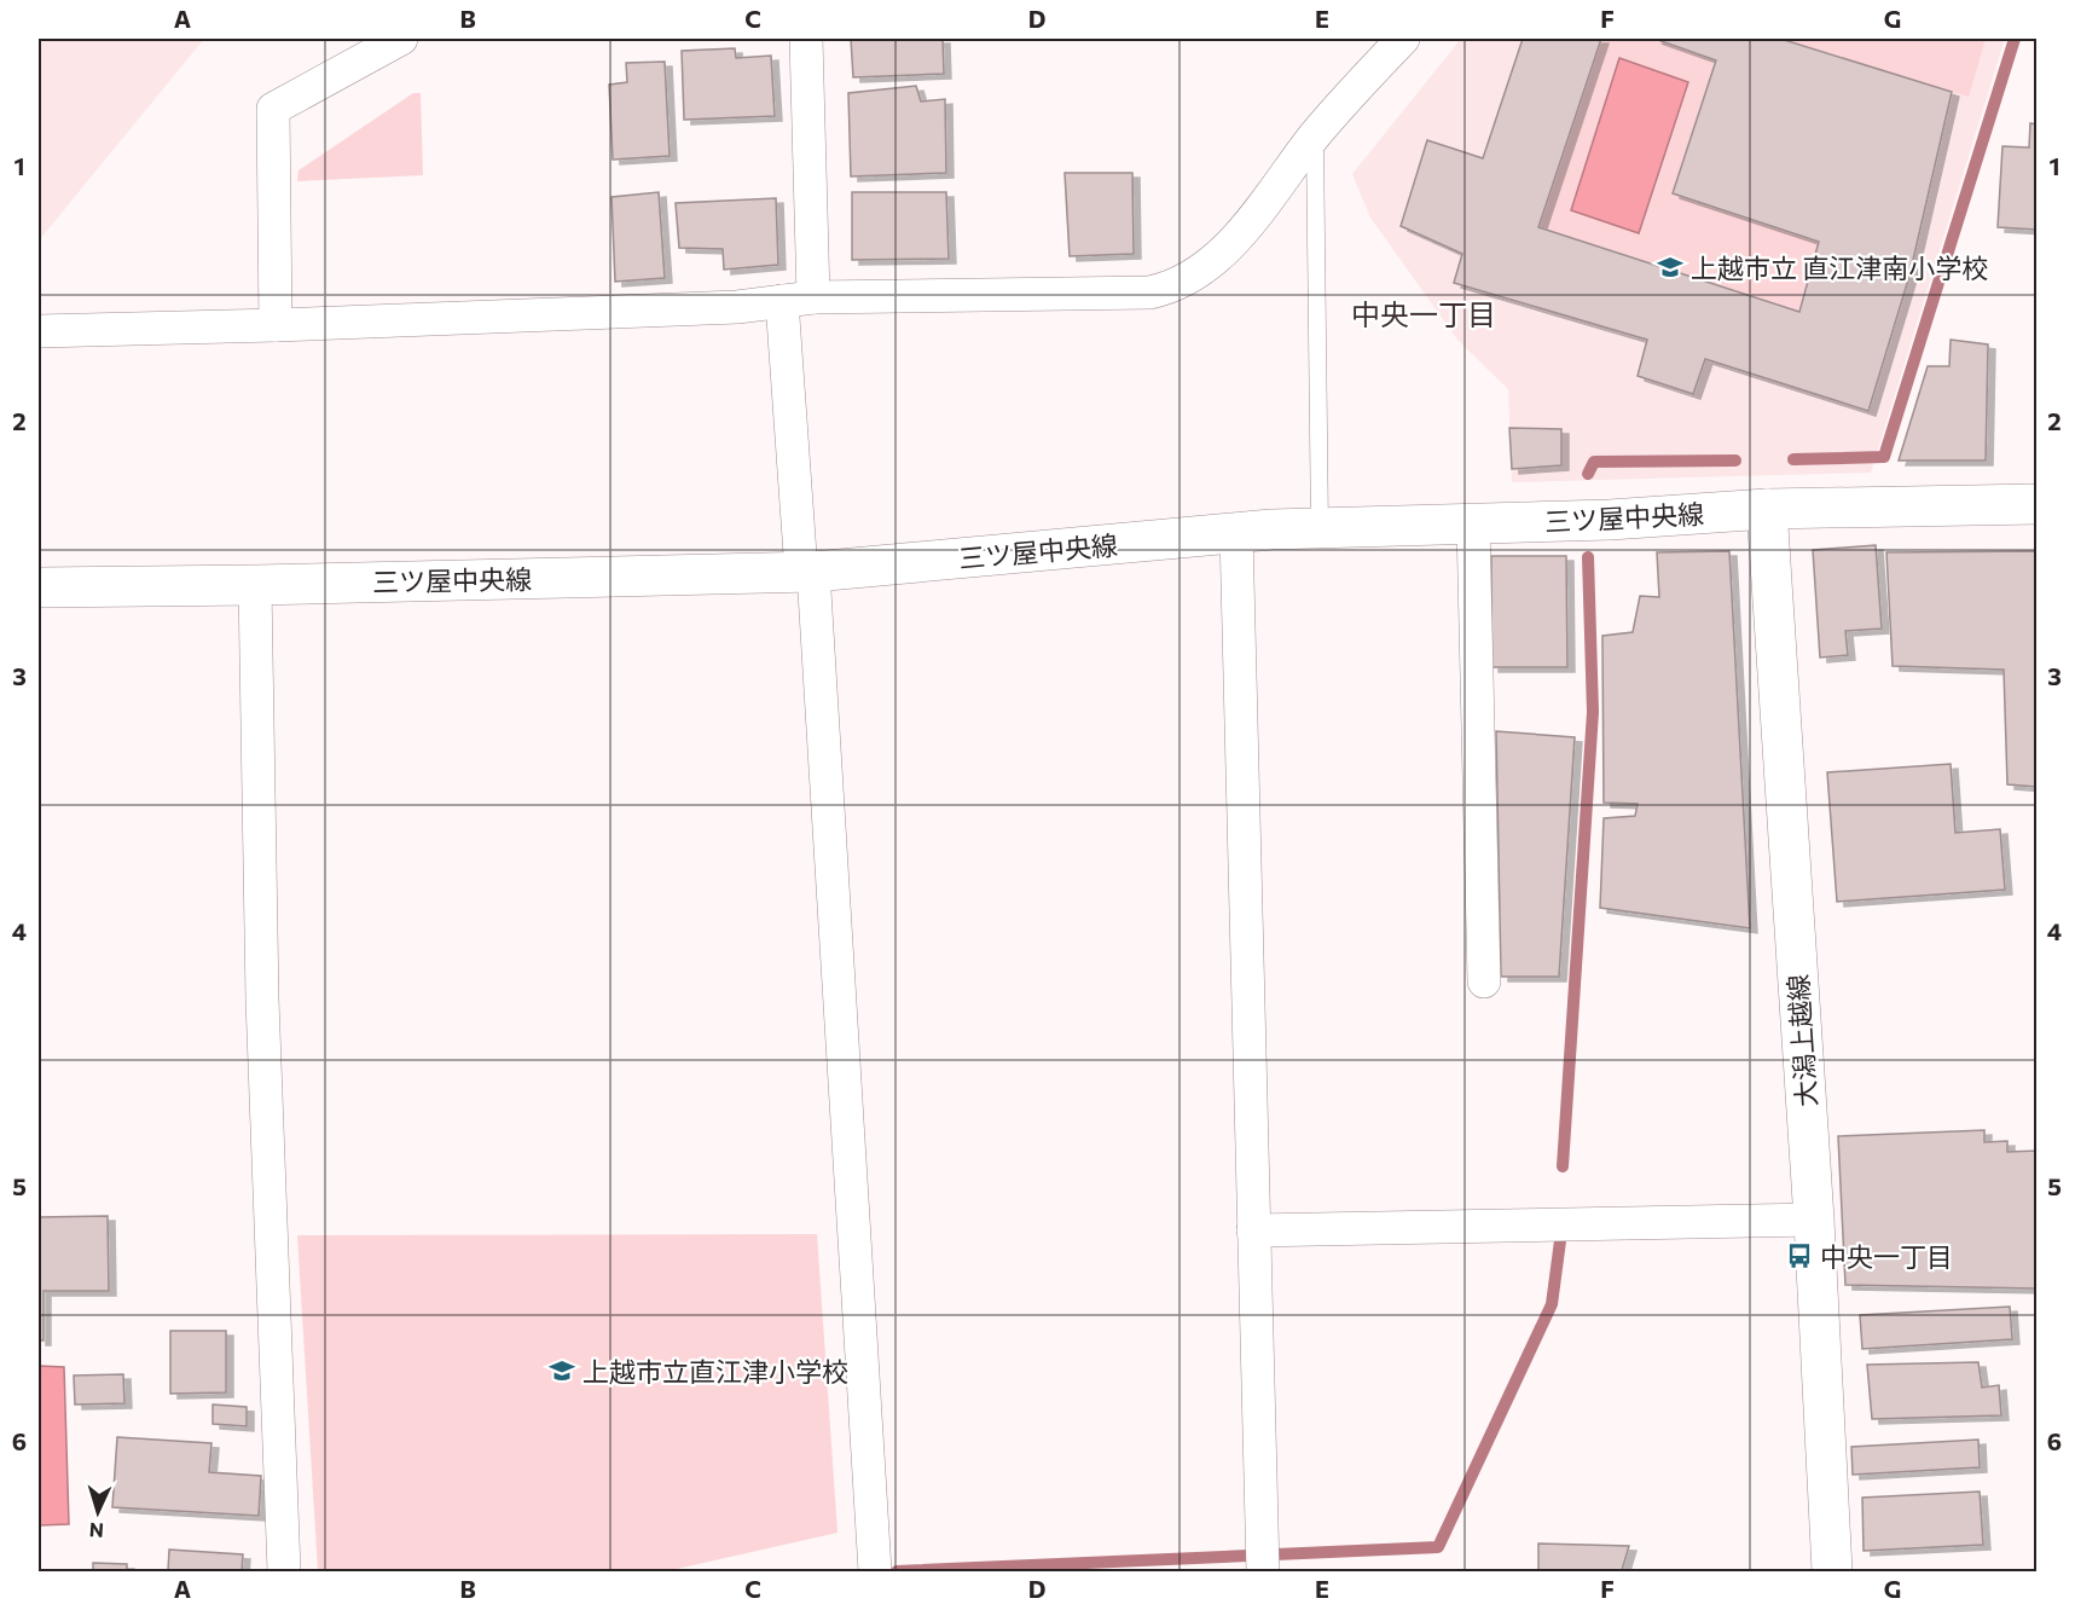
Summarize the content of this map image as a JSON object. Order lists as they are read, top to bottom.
{
  "streets": {
    "main road": ["三ツ屋中央線", "大潟上越線"]
  },
  "crossings": [
    ["三ツ屋中央線", "大潟上越線"]
  ],
  "districts": ["中央一丁目"],
  "places": {
    "school or university": ["上越市立 直江津南小学校", "上越市立直江津小学校"],
    "bus stop": ["中央一丁目"]
  },
  "north": "bottom",
  "grid": {
    "columns": [
      "A",
      "B",
      "C",
      "D",
      "E",
      "F",
      "G"
    ],
    "rows": [
      "1",
      "2",
      "3",
      "4",
      "5",
      "6"
    ]
  }
}
